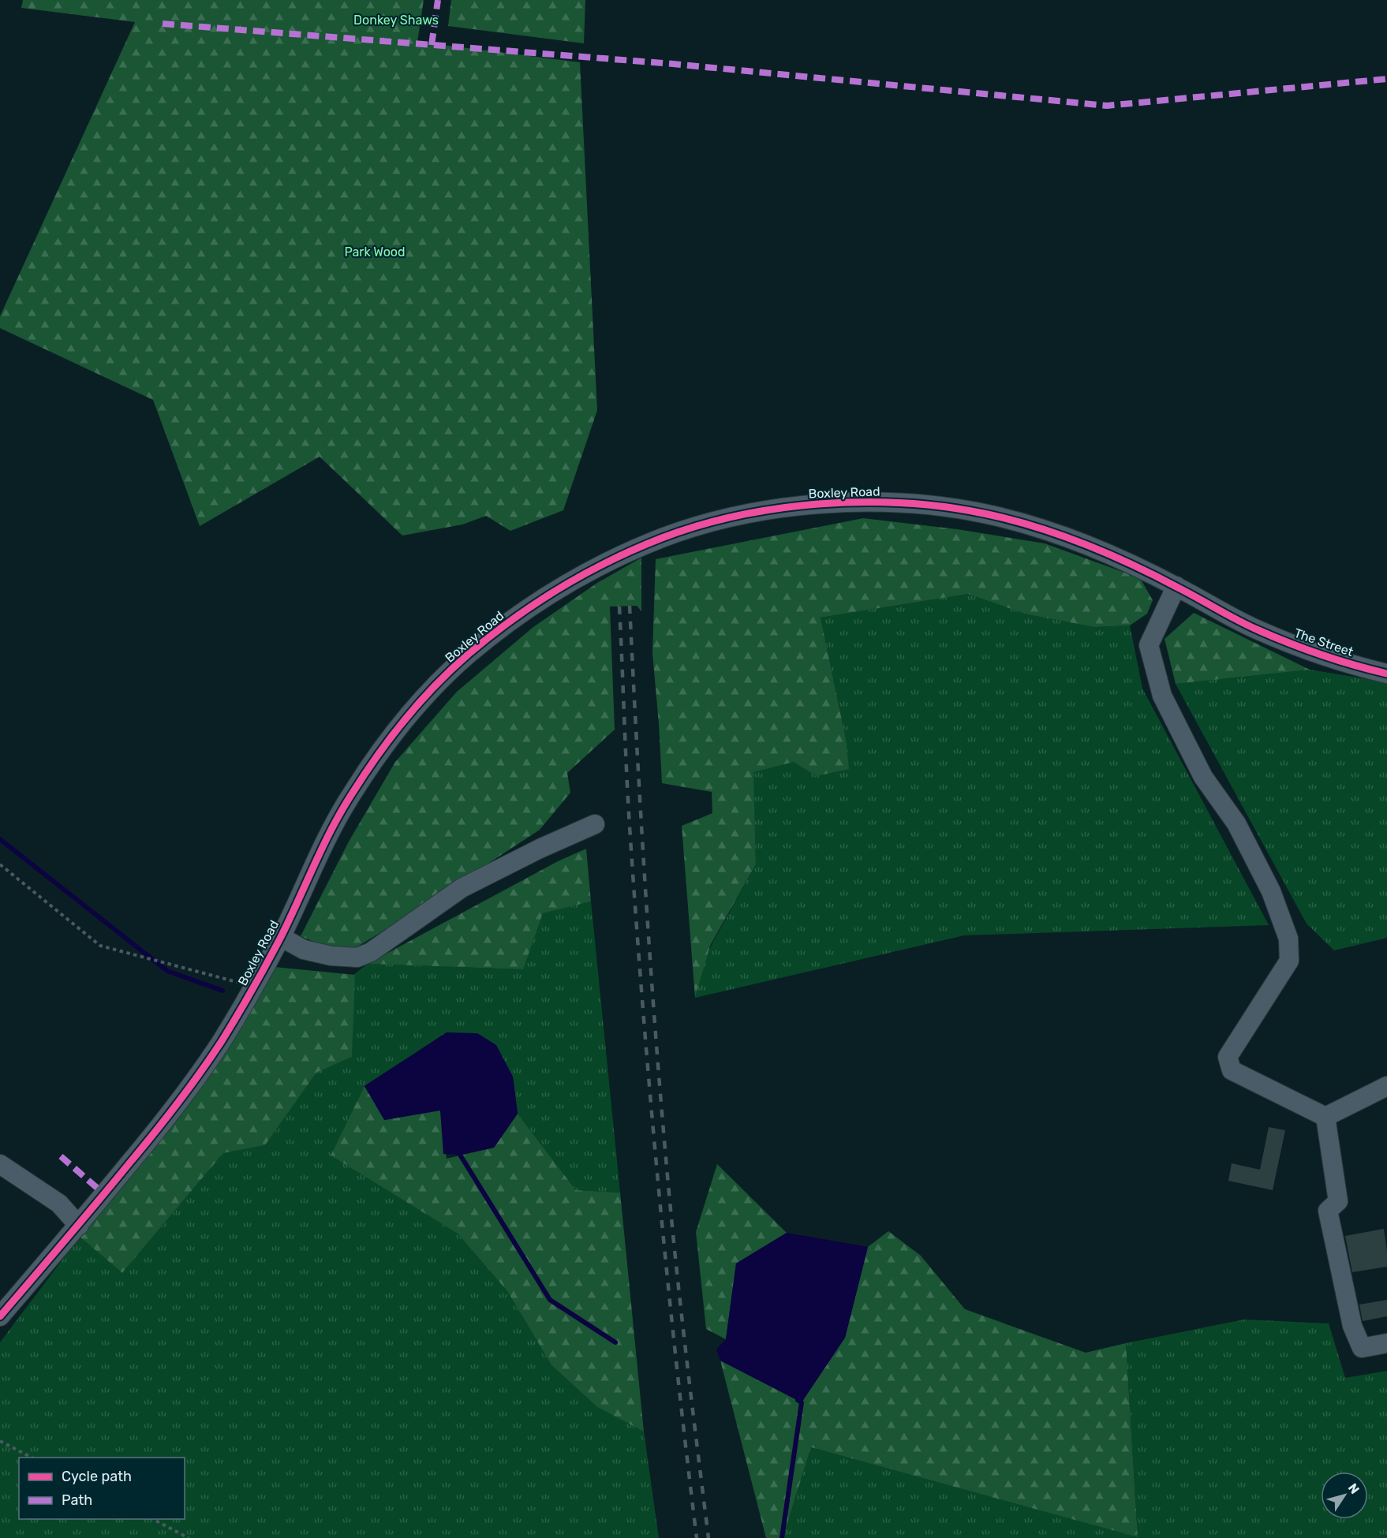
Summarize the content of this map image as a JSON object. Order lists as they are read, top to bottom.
{
  "streets": {
    "street": ["Boxley Road", "The Street"]
  },
  "crossings": [
    ["Boxley Road", "The Street"]
  ],
  "parks": ["Donkey Shaws", "Park Wood"],
  "legend": ["Cycle path", "Path"],
  "north": "top right"
}
